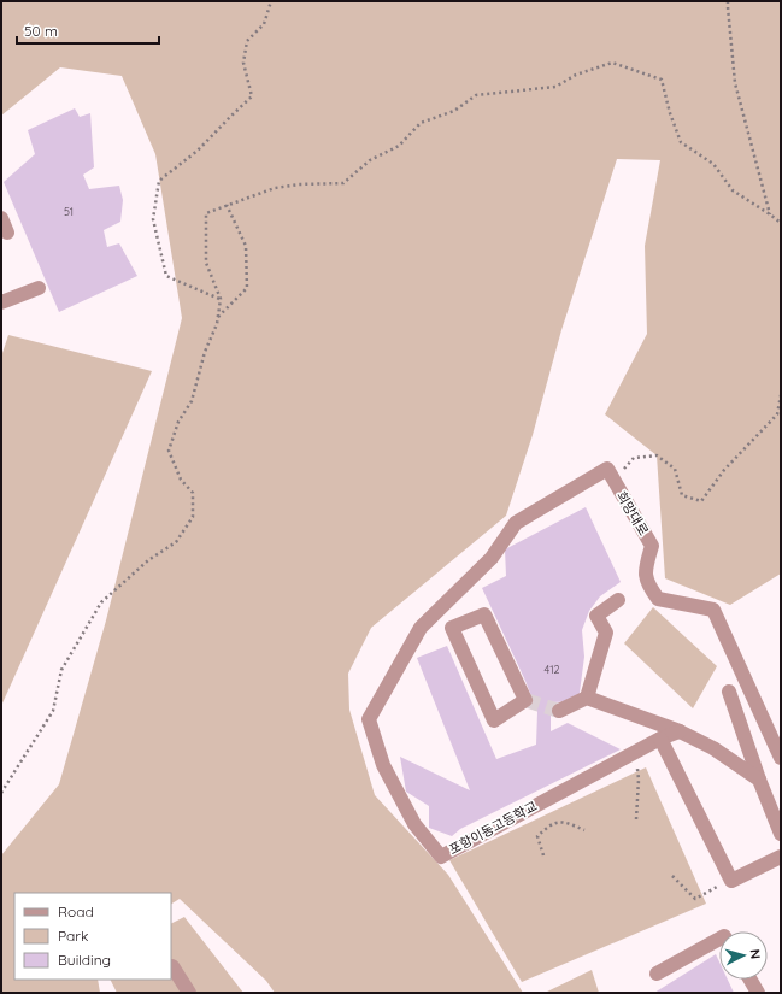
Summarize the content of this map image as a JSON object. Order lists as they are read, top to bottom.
{
  "streets": {
    "street": ["희망대로", "포항이동고등학교"]
  },
  "crossings": [
    ["희망대로", "포항이동고등학교"]
  ],
  "house_numbers": ["51", "412"],
  "legend": ["Road", "Park", "Building"],
  "scale_bar": "50 m",
  "north": "right"
}
